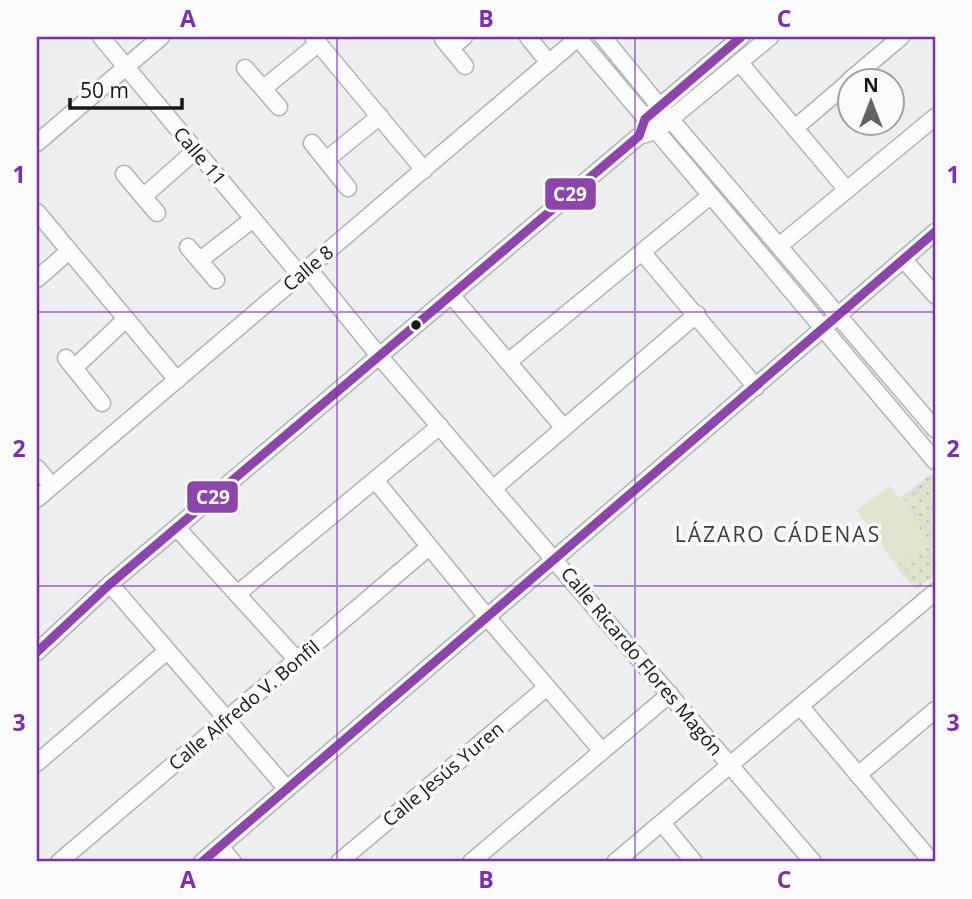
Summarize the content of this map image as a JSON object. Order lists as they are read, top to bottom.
{
  "streets": {
    "street": [
      "Calle 11",
      "Calle 8",
      "Calle Ricardo Flores Magón",
      "Calle Alfredo V. Bonfil",
      "Calle Jesús Yuren"
    ]
  },
  "crossings": [
    ["Calle 11", "Calle 8"],
    ["Calle 11", "Calle Ricardo Flores Magón"],
    ["Calle 8", "Calle Ricardo Flores Magón"]
  ],
  "districts": ["LÁZARO CÁDENAS"],
  "lines": ["transit line C29"],
  "scale_bar": "50 m",
  "north": "top",
  "grid": {
    "columns": ["A", "B", "C"],
    "rows": ["1", "2", "3"]
  }
}
